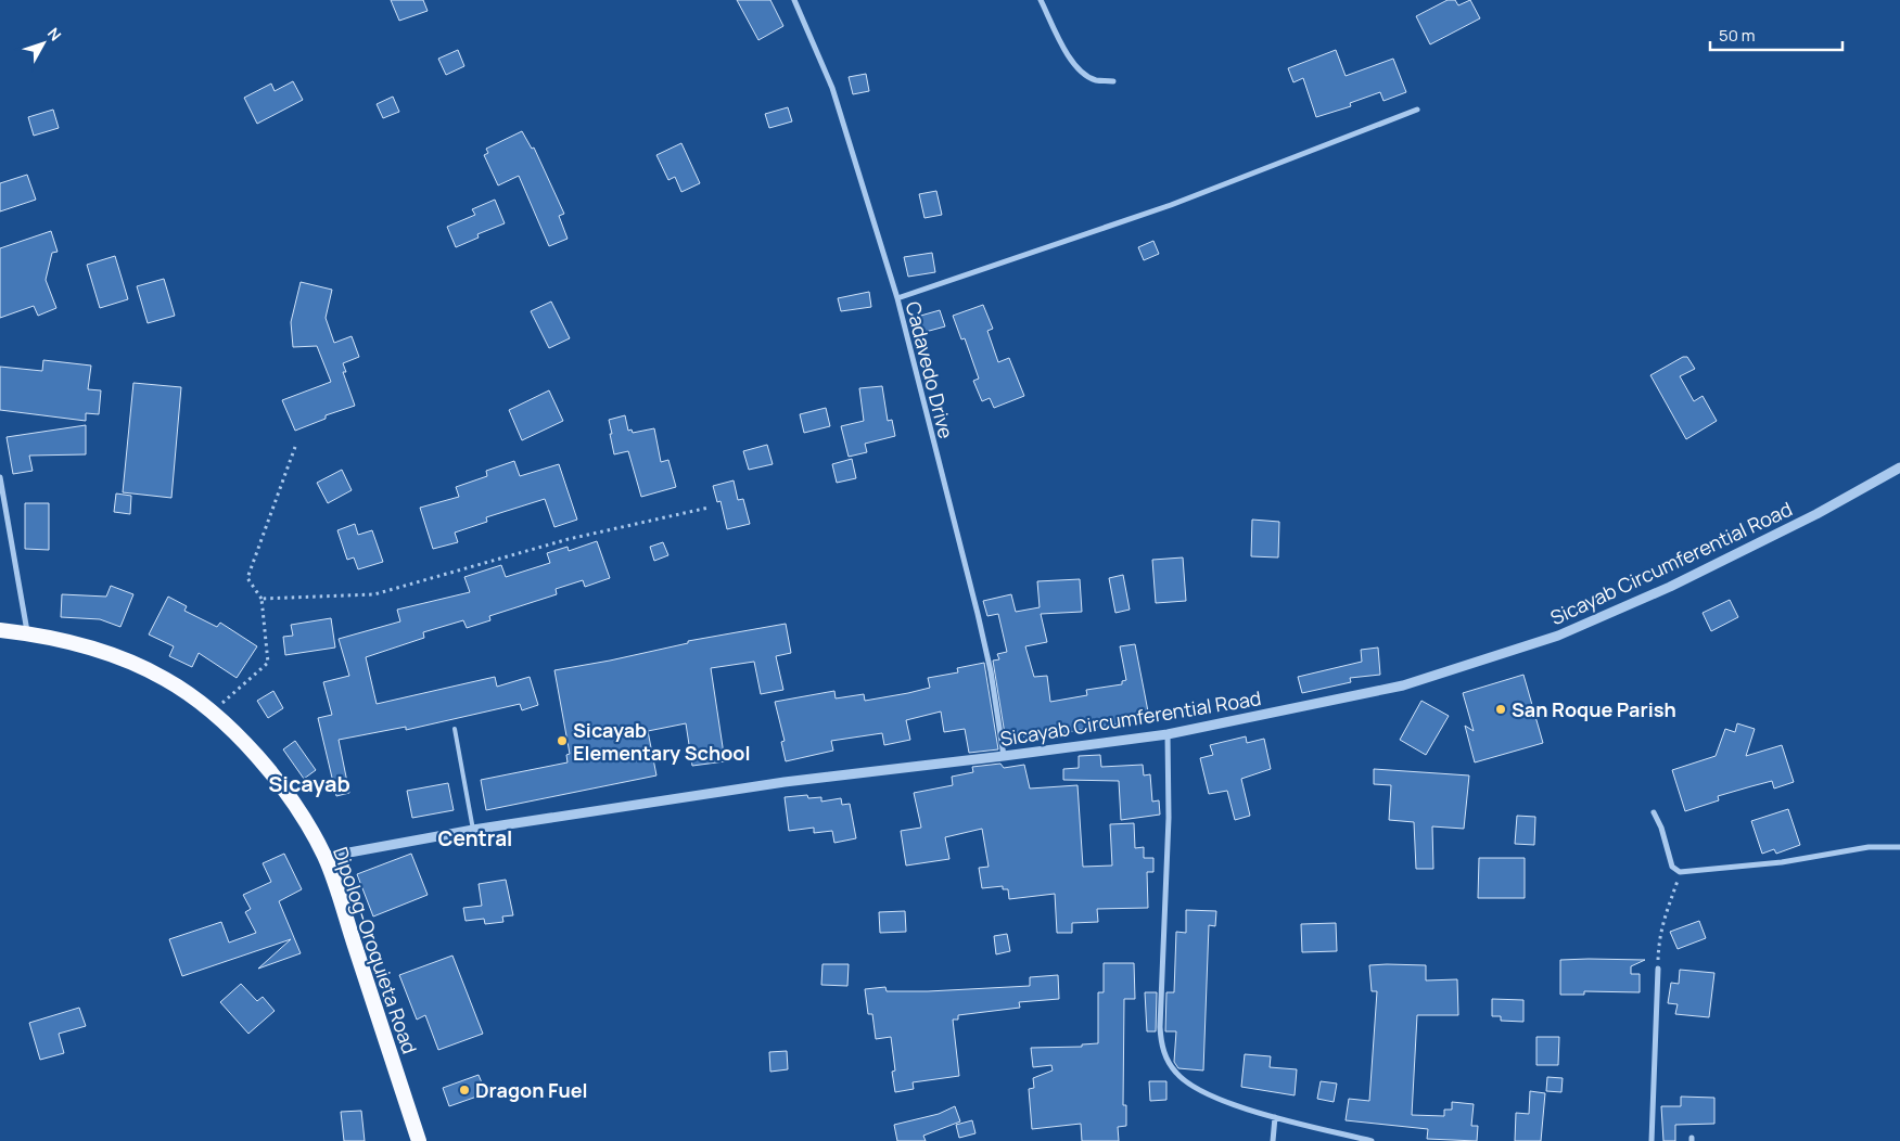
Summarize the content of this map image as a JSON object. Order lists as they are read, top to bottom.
{
  "streets": {
    "highway": ["Dipolog-Oroquieta Road"],
    "street": ["Cadavedo Drive", "Sicayab Circumferential Road"]
  },
  "crossings": [
    ["Cadavedo Drive", "Sicayab Circumferential Road"],
    ["Sicayab Circumferential Road", "Dipolog-Oroquieta Road"]
  ],
  "districts": ["Sicayab", "Central"],
  "places": ["San Roque Parish", "Sicayab Elementary School", "Dragon Fuel"],
  "scale_bar": "50 m",
  "north": "top right"
}
